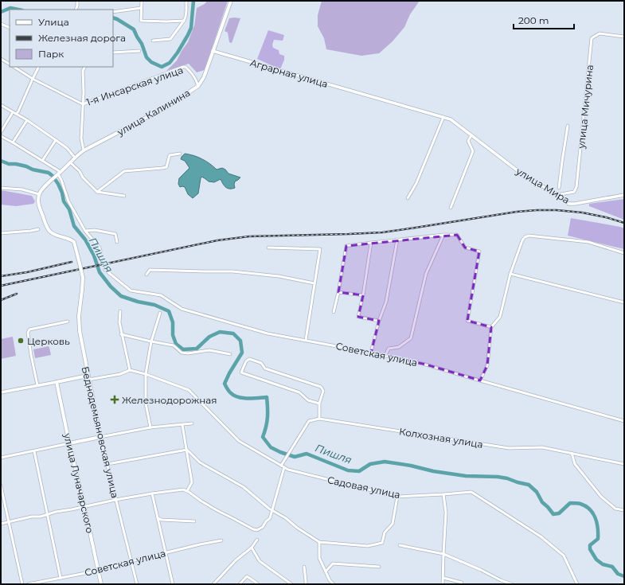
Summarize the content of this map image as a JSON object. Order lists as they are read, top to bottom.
{
  "streets": {
    "main road": ["улица Калинина", "Беднодемьяновская улица", "улица Луначарского"],
    "street": [
      "Аграрная улица",
      "1-я Инсарская улица",
      "улица Мичурина",
      "улица Мира",
      "Советская улица",
      "Колхозная улица",
      "Садовая улица"
    ]
  },
  "crossings": [
    ["Аграрная улица", "улица Калинина"],
    ["Аграрная улица", "улица Мира"],
    ["1-я Инсарская улица", "улица Калинина"],
    ["улица Мичурина", "улица Мира"],
    ["улица Калинина", "Беднодемьяновская улица"],
    ["Советская улица", "Беднодемьяновская улица"],
    ["Советская улица", "улица Луначарского"]
  ],
  "water": ["Пишля"],
  "places": {
    "other": ["Церковь"],
    "health": ["Железнодорожная"]
  },
  "legend": ["Улица", "Железная дорога", "Парк"],
  "scale_bar": "200 m"
}
